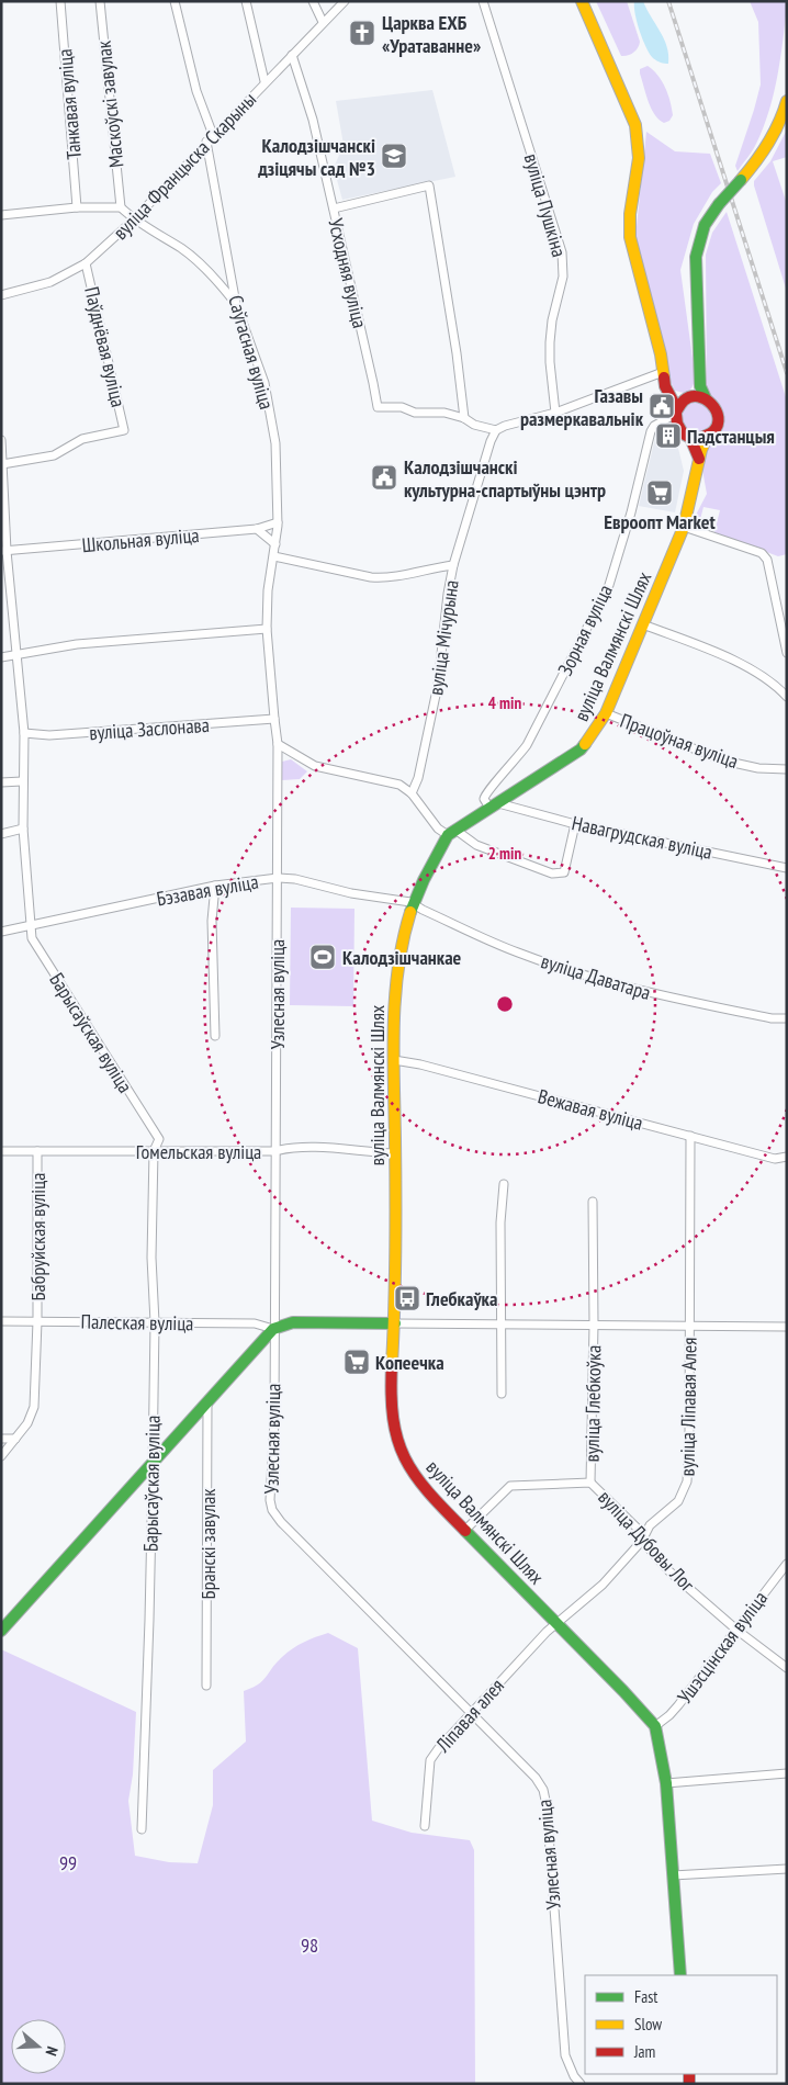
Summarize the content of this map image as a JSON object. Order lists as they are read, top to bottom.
{
  "streets": {
    "main road": ["вуліца Валмянскі Шлях"],
    "street": [
      "Танкавая вуліца",
      "Маскоўскі завулак",
      "вуліца Францыска Скарыны",
      "вуліца Пушкіна",
      "Усходняя вуліца",
      "Паўднёвая вуліца",
      "Саўгасная вуліца",
      "Школьная вуліца",
      "Зорная вуліца",
      "вуліца Мічурына",
      "вуліца Заслонава",
      "Працоўная вуліца",
      "Навагрудская вуліца",
      "Бэзавая вуліца",
      "вуліца Даватара",
      "Узлесная вуліца",
      "Барысаўская вуліца",
      "Вежавая вуліца",
      "Гомельская вуліца",
      "Бабруйская вуліца",
      "Палеская вуліца",
      "вуліца Глебкоўка",
      "вуліца Ліпавая Алея",
      "вуліца Дубовы Лог",
      "Бранскі завулак",
      "Ушэсцінская вуліца",
      "Ліпавая алея"
    ]
  },
  "crossings": [
    ["вуліца Францыска Скарыны", "Усходняя вуліца"],
    ["вуліца Францыска Скарыны", "Паўднёвая вуліца"],
    ["вуліца Францыска Скарыны", "Саўгасная вуліца"],
    ["Саўгасная вуліца", "Школьная вуліца"],
    ["Саўгасная вуліца", "вуліца Заслонава"],
    ["Саўгасная вуліца", "Узлесная вуліца"],
    ["Зорная вуліца", "вуліца Валмянскі Шлях"],
    ["Зорная вуліца", "Навагрудская вуліца"],
    ["вуліца Валмянскі Шлях", "Працоўная вуліца"],
    ["вуліца Валмянскі Шлях", "Навагрудская вуліца"],
    ["вуліца Валмянскі Шлях", "Бэзавая вуліца"],
    ["вуліца Валмянскі Шлях", "вуліца Даватара"],
    ["вуліца Валмянскі Шлях", "Вежавая вуліца"],
    ["вуліца Валмянскі Шлях", "Гомельская вуліца"],
    ["вуліца Валмянскі Шлях", "вуліца Глебкоўка"],
    ["вуліца Валмянскі Шлях", "вуліца Ліпавая Алея"],
    ["вуліца Валмянскі Шлях", "вуліца Дубовы Лог"],
    ["вуліца Валмянскі Шлях", "Ушэсцінская вуліца"],
    ["вуліца Валмянскі Шлях", "Ліпавая алея"],
    ["Бэзавая вуліца", "вуліца Даватара"],
    ["Бэзавая вуліца", "Узлесная вуліца"],
    ["Бэзавая вуліца", "Барысаўская вуліца"],
    ["Узлесная вуліца", "Гомельская вуліца"],
    ["Узлесная вуліца", "Палеская вуліца"],
    ["Узлесная вуліца", "Ліпавая алея"],
    ["Барысаўская вуліца", "Гомельская вуліца"],
    ["Барысаўская вуліца", "Палеская вуліца"],
    ["Вежавая вуліца", "вуліца Ліпавая Алея"],
    ["Гомельская вуліца", "Бабруйская вуліца"],
    ["Бабруйская вуліца", "Палеская вуліца"],
    ["вуліца Глебкоўка", "вуліца Ліпавая Алея"],
    ["вуліца Глебкоўка", "вуліца Дубовы Лог"],
    ["вуліца Ліпавая Алея", "вуліца Дубовы Лог"],
    ["вуліца Ліпавая Алея", "Ліпавая алея"],
    ["вуліца Дубовы Лог", "Ушэсцінская вуліца"]
  ],
  "parks": ["99", "98"],
  "places": {
    "church": ["Царква ЕХБ «Уратаванне»"],
    "school or university": ["Калодзішчанскі дзіцячы сад №3"],
    "public building": ["Газавы размеркавальнік", "Калодзішчанскі культурна-спартыўны цэнтр"],
    "building": ["Падстанцыя"],
    "supermarket": ["Евроопт Market", "Копеечка"],
    "sports": ["Калодзішчанкае"],
    "bus stop": ["Глебкаўка"]
  },
  "legend": ["Fast", "Slow", "Jam"],
  "north": "right",
  "rings": ["4 min", "2 min"]
}
